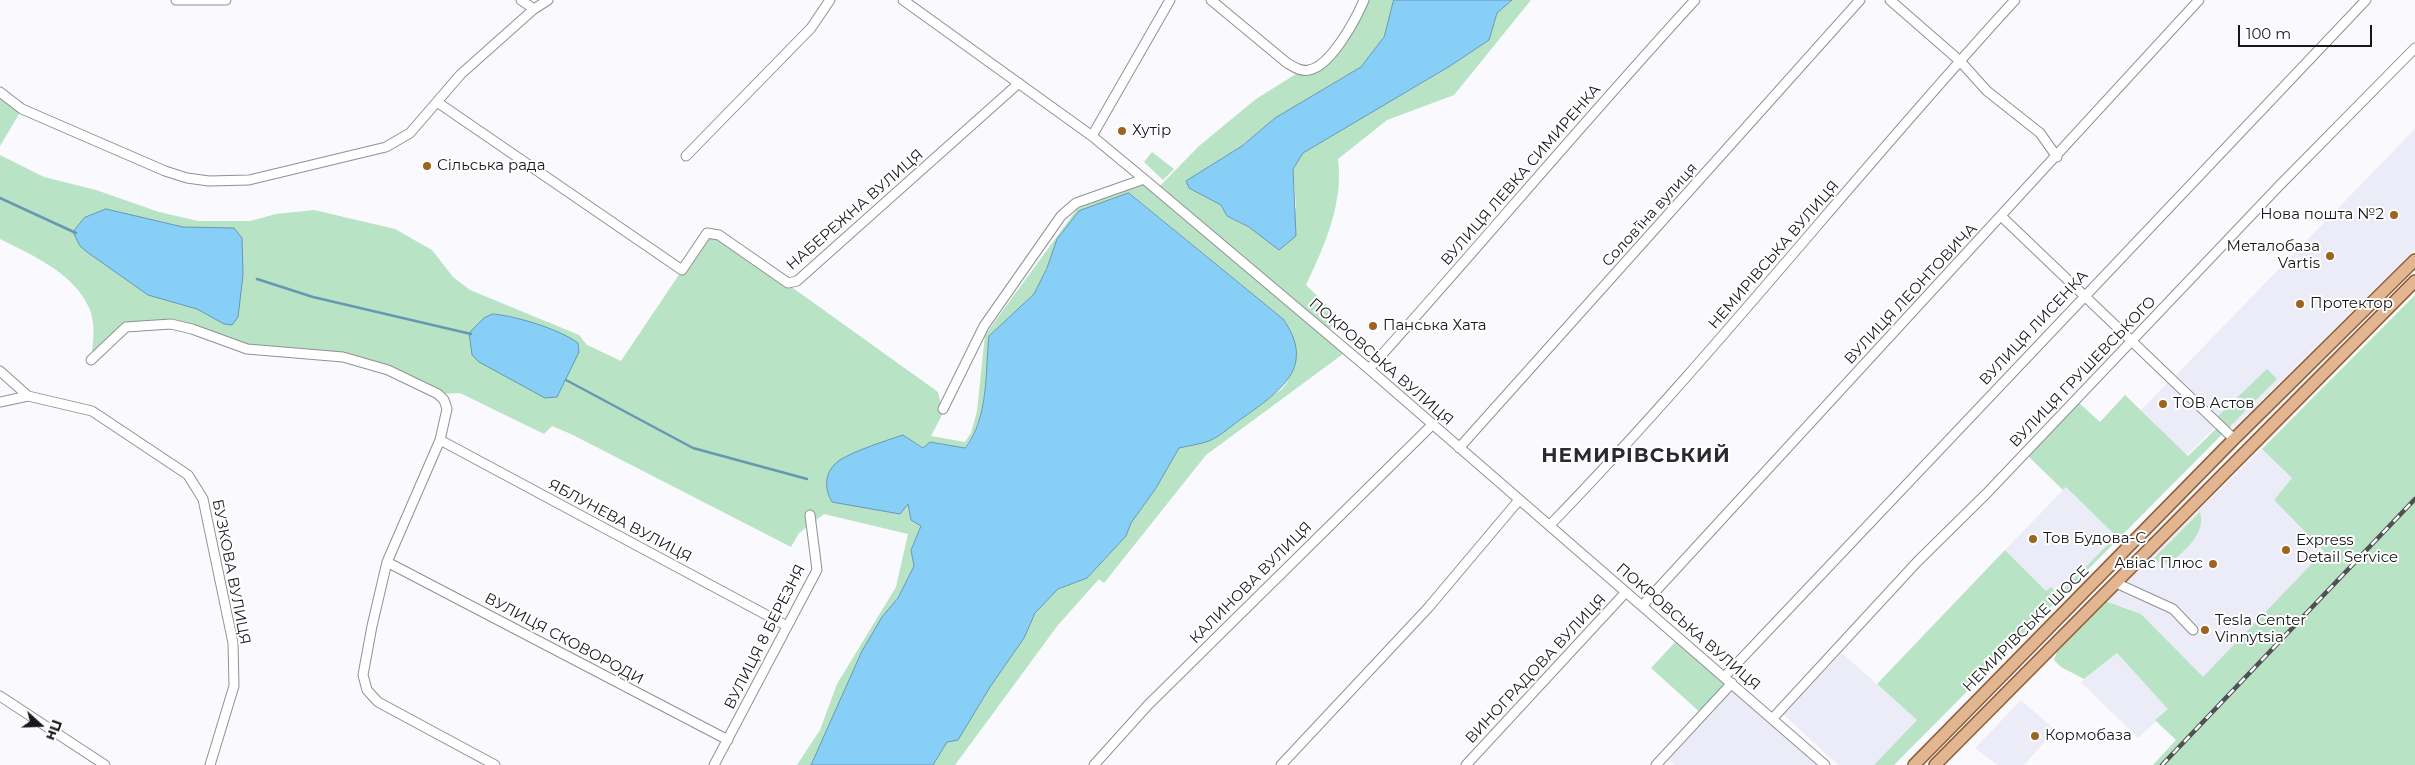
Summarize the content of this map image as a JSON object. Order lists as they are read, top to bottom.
{
  "streets": {
    "main road": ["НЕМИРІВСЬКЕ ШОСЕ"],
    "street": [
      "ВУЛИЦЯ ЛЕВКА СИМИРЕНКА",
      "НАБЕРЕЖНА ВУЛИЦЯ",
      "Соловʼїна вулиця",
      "НЕМИРІВСЬКА ВУЛИЦЯ",
      "ВУЛИЦЯ ЛЕОНТОВИЧА",
      "ВУЛИЦЯ ЛИСЕНКА",
      "ПОКРОВСЬКА ВУЛИЦЯ",
      "ВУЛИЦЯ ГРУШЕВСЬКОГО",
      "ЯБЛУНЕВА ВУЛИЦЯ",
      "БУЗКОВА ВУЛИЦЯ",
      "КАЛИНОВА ВУЛИЦЯ",
      "ВУЛИЦЯ 8 БЕРЕЗНЯ",
      "ВУЛИЦЯ СКОВОРОДИ",
      "ВИНОГРАДОВА ВУЛИЦЯ"
    ]
  },
  "crossings": [
    ["ВУЛИЦЯ ЛЕВКА СИМИРЕНКА", "ПОКРОВСЬКА ВУЛИЦЯ"],
    ["НАБЕРЕЖНА ВУЛИЦЯ", "ПОКРОВСЬКА ВУЛИЦЯ"],
    ["Соловʼїна вулиця", "ПОКРОВСЬКА ВУЛИЦЯ"],
    ["НЕМИРІВСЬКА ВУЛИЦЯ", "ПОКРОВСЬКА ВУЛИЦЯ"],
    ["ВУЛИЦЯ ЛЕОНТОВИЧА", "ПОКРОВСЬКА ВУЛИЦЯ"],
    ["ВУЛИЦЯ ЛИСЕНКА", "ПОКРОВСЬКА ВУЛИЦЯ"],
    ["ПОКРОВСЬКА ВУЛИЦЯ", "ВУЛИЦЯ ГРУШЕВСЬКОГО"],
    ["ПОКРОВСЬКА ВУЛИЦЯ", "КАЛИНОВА ВУЛИЦЯ"],
    ["ПОКРОВСЬКА ВУЛИЦЯ", "ВИНОГРАДОВА ВУЛИЦЯ"],
    ["ЯБЛУНЕВА ВУЛИЦЯ", "ВУЛИЦЯ 8 БЕРЕЗНЯ"],
    ["ВУЛИЦЯ 8 БЕРЕЗНЯ", "ВУЛИЦЯ СКОВОРОДИ"]
  ],
  "districts": ["НЕМИРІВСЬКИЙ"],
  "places": [
    "Хутір",
    "Сільська рада",
    "Нова пошта №2",
    "Металобаза Vartis",
    "Протектор",
    "Панська Хата",
    "ТОВ Астов",
    "Тов Будова-С",
    "Express Detail Service",
    "Авіас Плюс",
    "Tesla Center Vinnytsia",
    "Кормобаза"
  ],
  "scale_bar": "100 m",
  "north": "right"
}
